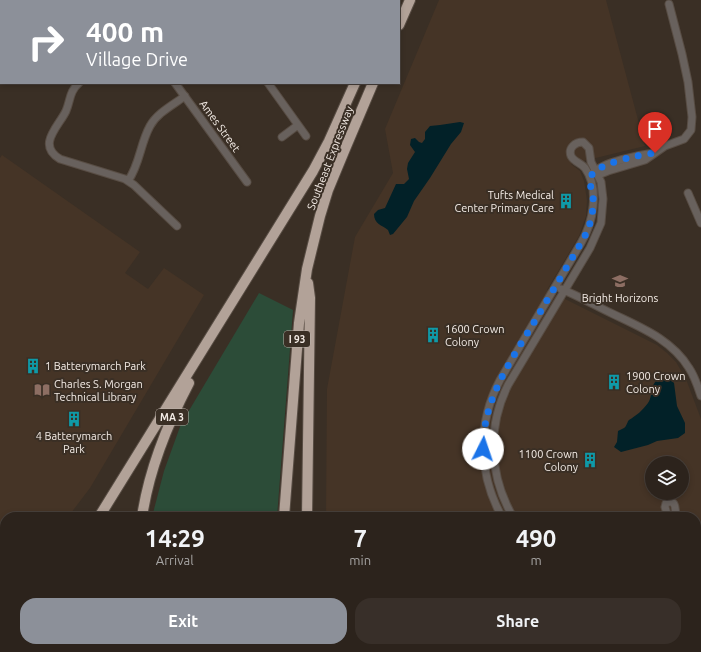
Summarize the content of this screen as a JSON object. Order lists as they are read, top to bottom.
{
  "streets": {
    "highway": ["Southeast Expressway", "I 93", "MA 3"],
    "street": ["Ames Street"]
  },
  "crossings": [
    ["Southeast Expressway", "I 93"],
    ["Southeast Expressway", "MA 3"]
  ],
  "places": {
    "building": [
      "Tufts Medical Center Primary Care",
      "1600 Crown Colony",
      "1 Batterymarch Park",
      "1900 Crown Colony",
      "4 Batterymarch Park",
      "1100 Crown Colony"
    ],
    "school or university": ["Bright Horizons"],
    "library": ["Charles S. Morgan Technical Library"]
  },
  "page": {
    "turn": ["400 m", "Village Drive"],
    "eta": [
      "14:29",
      "Arrival",
      "7",
      "min",
      "490",
      "m"
    ],
    "buttons": ["Exit", "Share"]
  }
}
